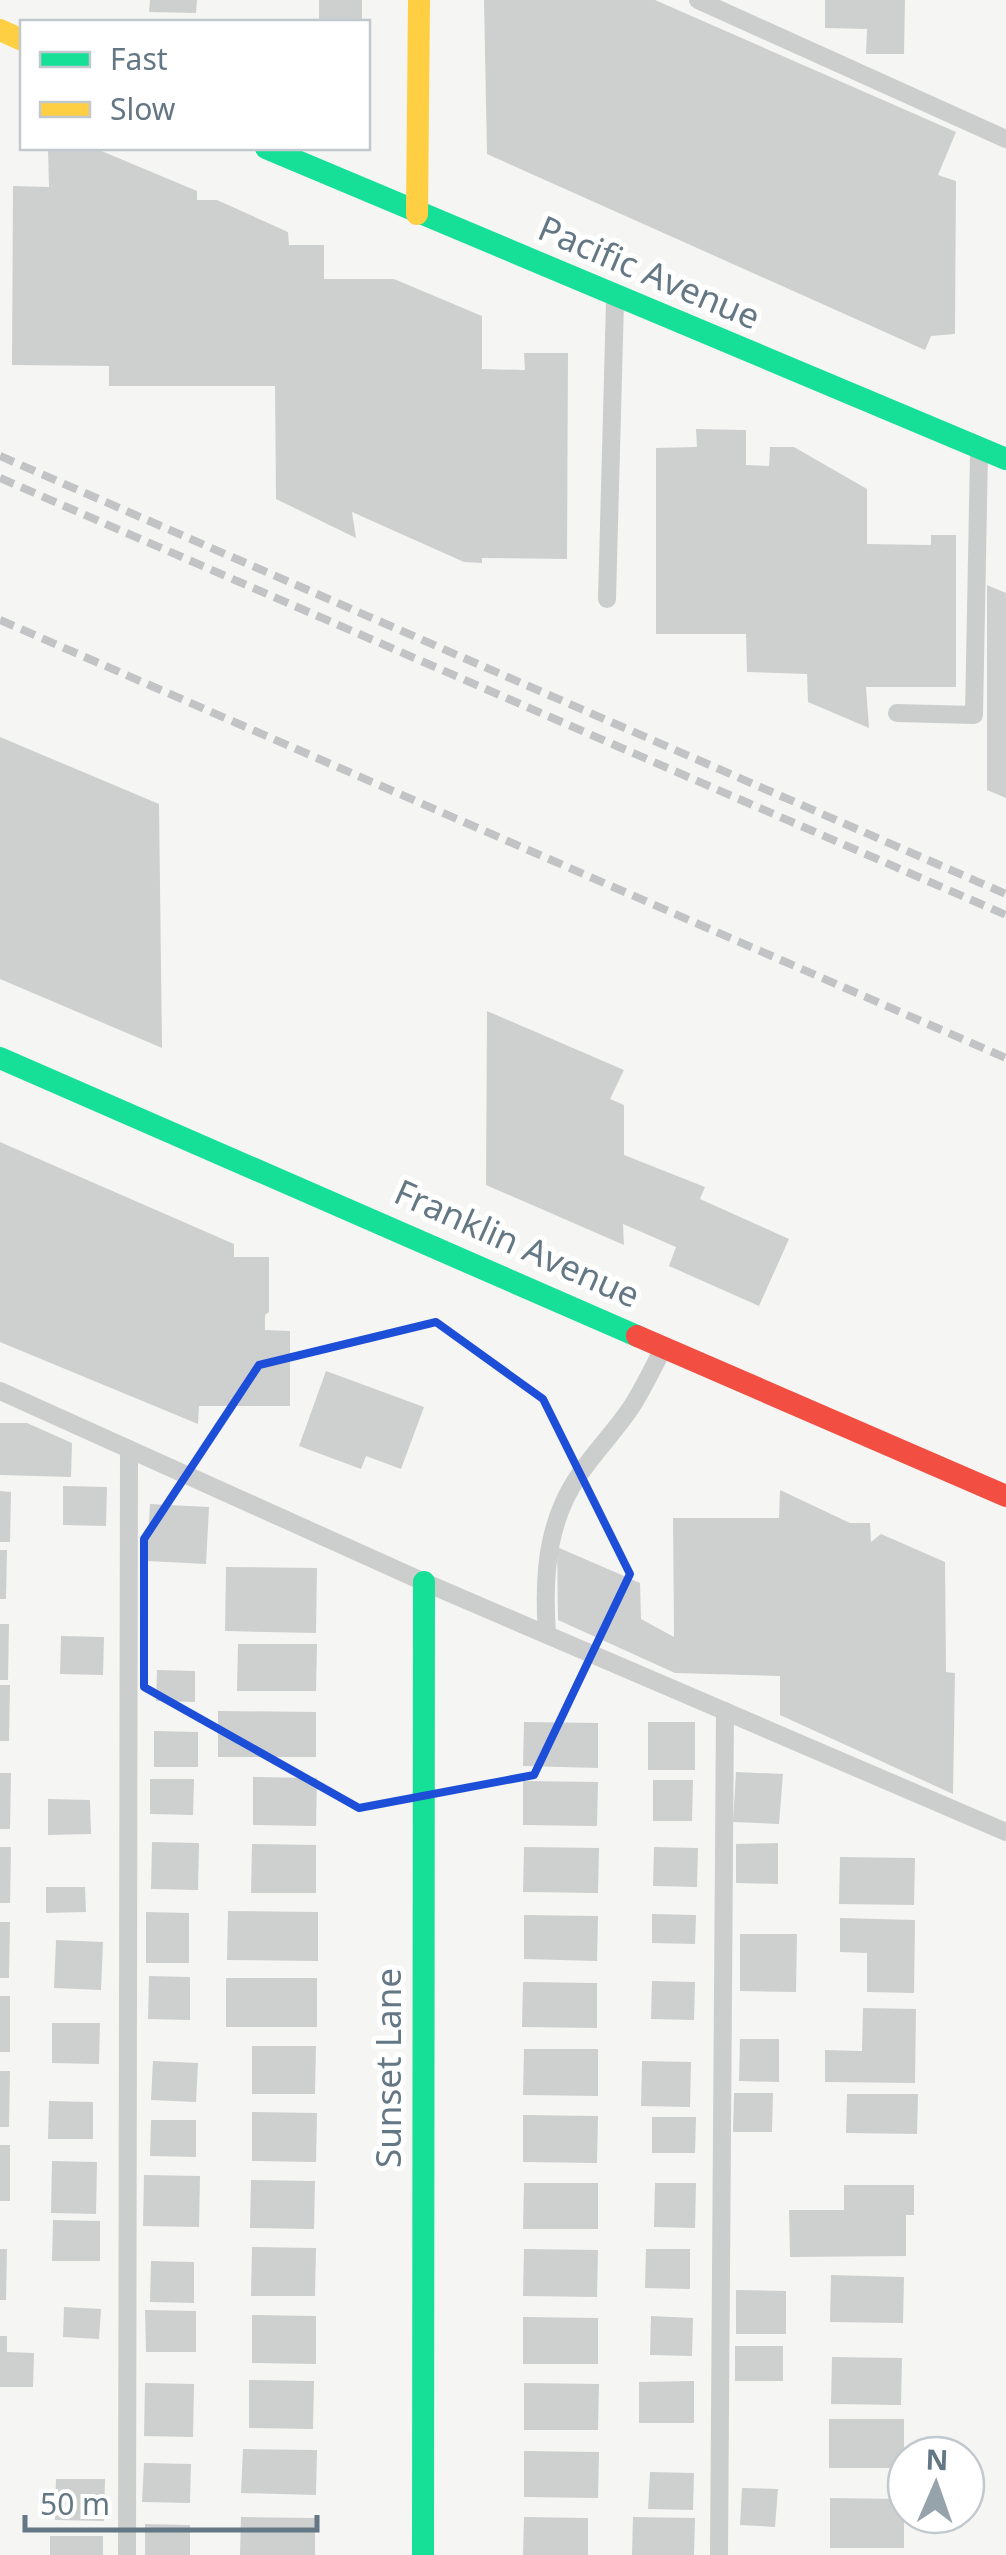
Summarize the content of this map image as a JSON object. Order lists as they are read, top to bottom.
{
  "streets": {
    "street": ["Pacific Avenue", "Franklin Avenue", "Sunset Lane"]
  },
  "legend": ["Fast", "Slow"],
  "scale_bar": "50 m",
  "north": "top"
}
